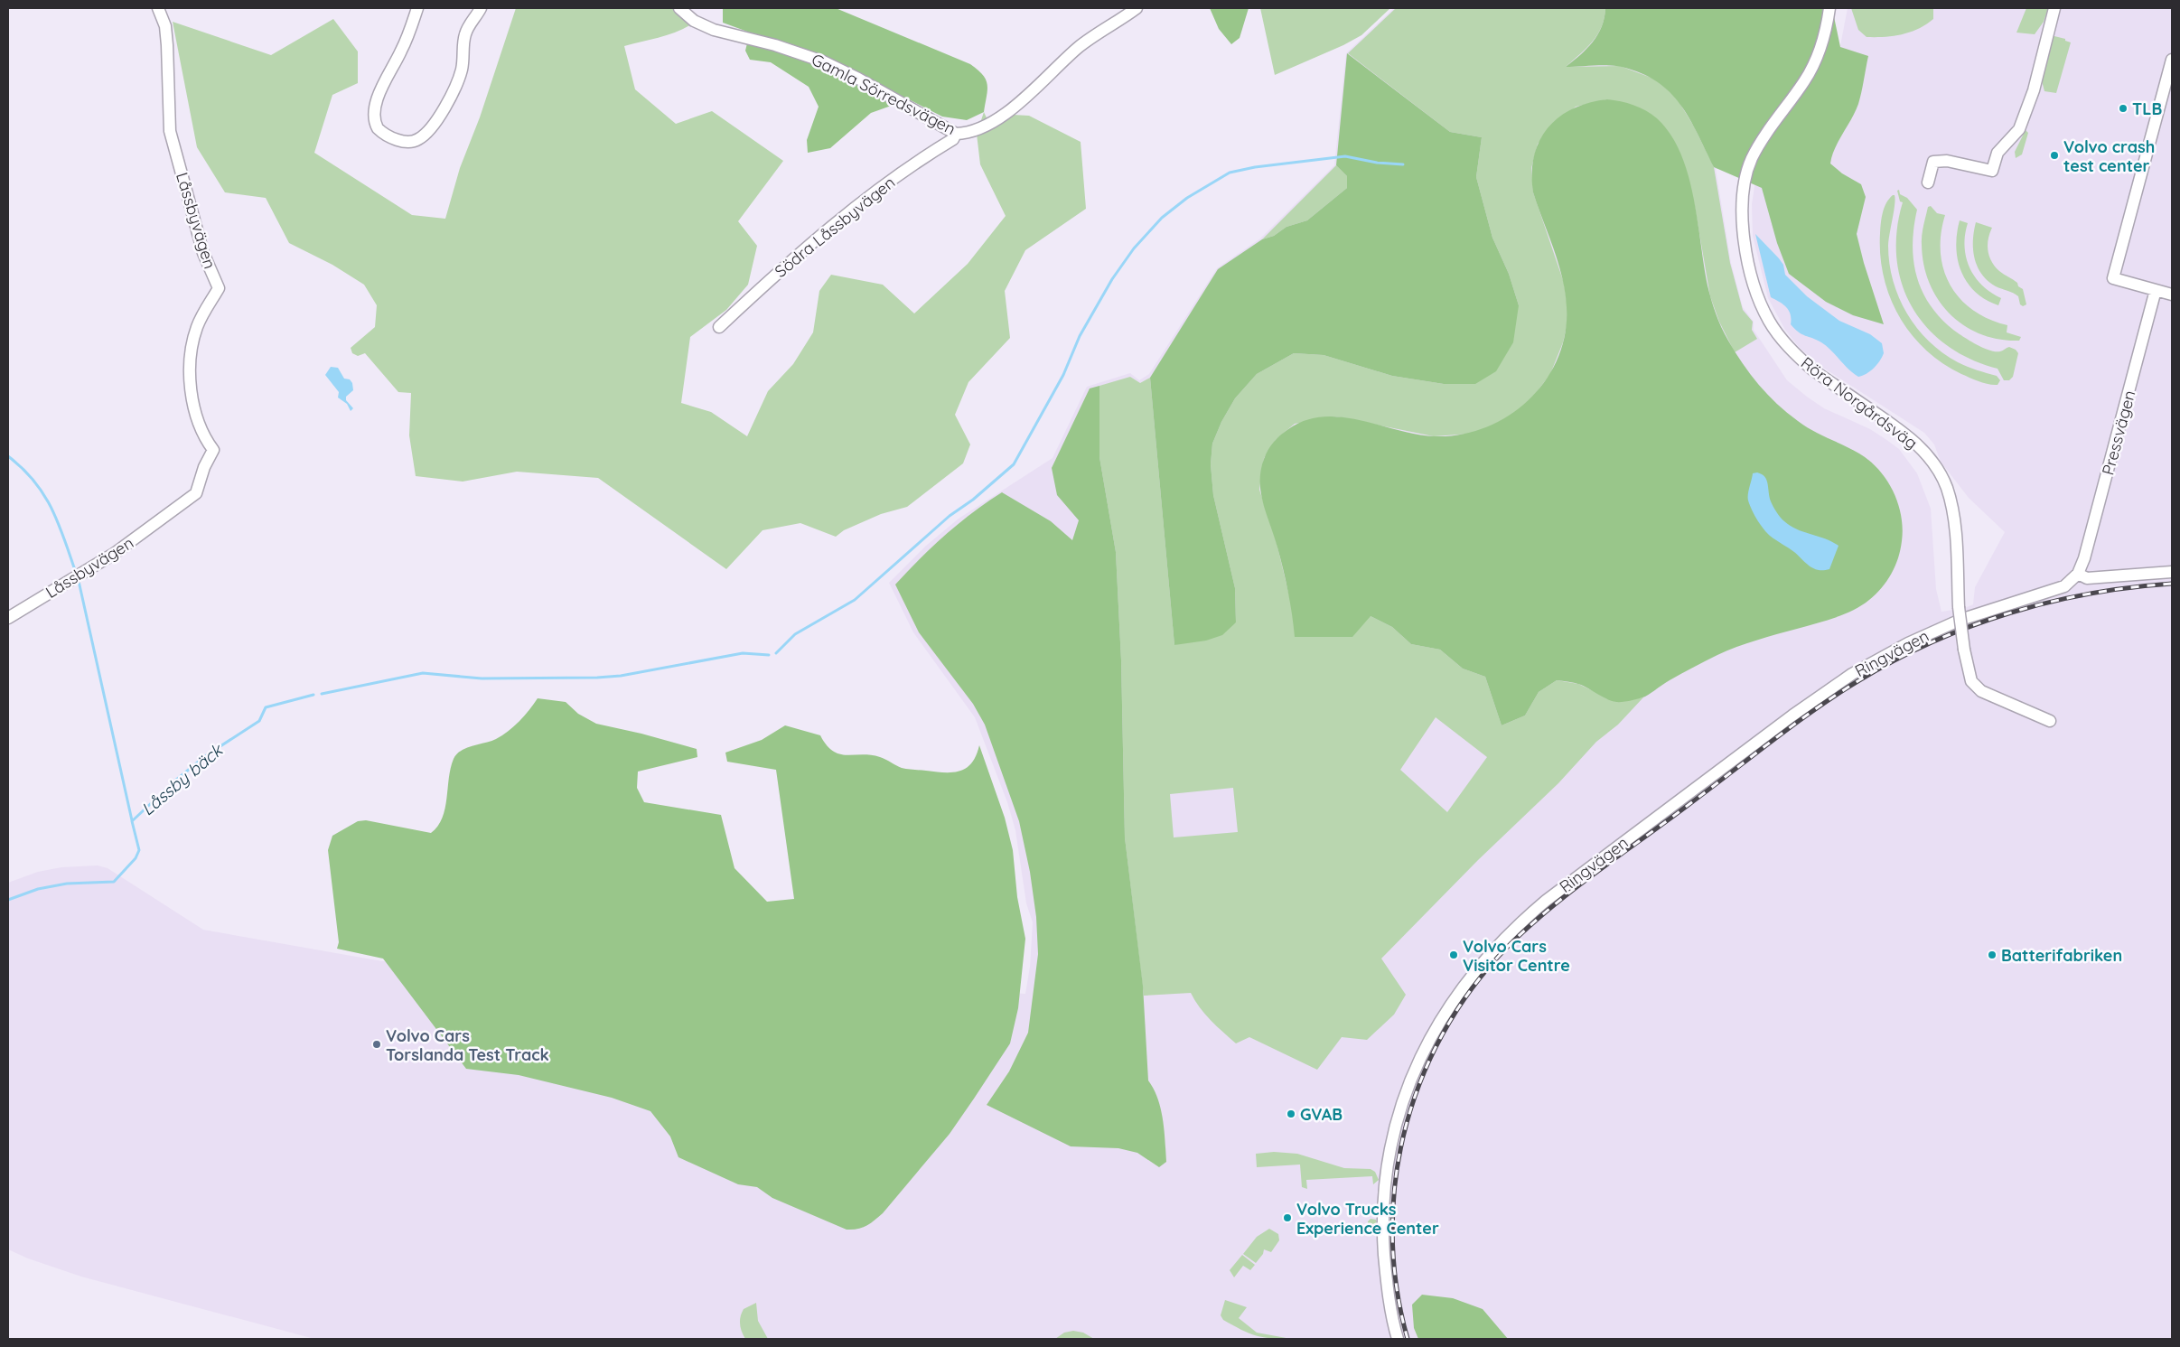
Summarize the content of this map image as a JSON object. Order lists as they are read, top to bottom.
{
  "streets": {
    "street": [
      "Gamla Sörredsvägen",
      "Låssbyvägen",
      "Södra Låssbyvägen",
      "Röra Norgårdsväg",
      "Pressvägen",
      "Ringvägen"
    ]
  },
  "crossings": [
    ["Gamla Sörredsvägen", "Södra Låssbyvägen"],
    ["Pressvägen", "Ringvägen"]
  ],
  "water": ["Låssby bäck"],
  "places": [
    "TLB",
    "Volvo crash test center",
    "Volvo Cars Visitor Centre",
    "Batterifabriken",
    "Volvo Cars Torslanda Test Track",
    "GVAB",
    "Volvo Trucks Experience Center"
  ]
}
